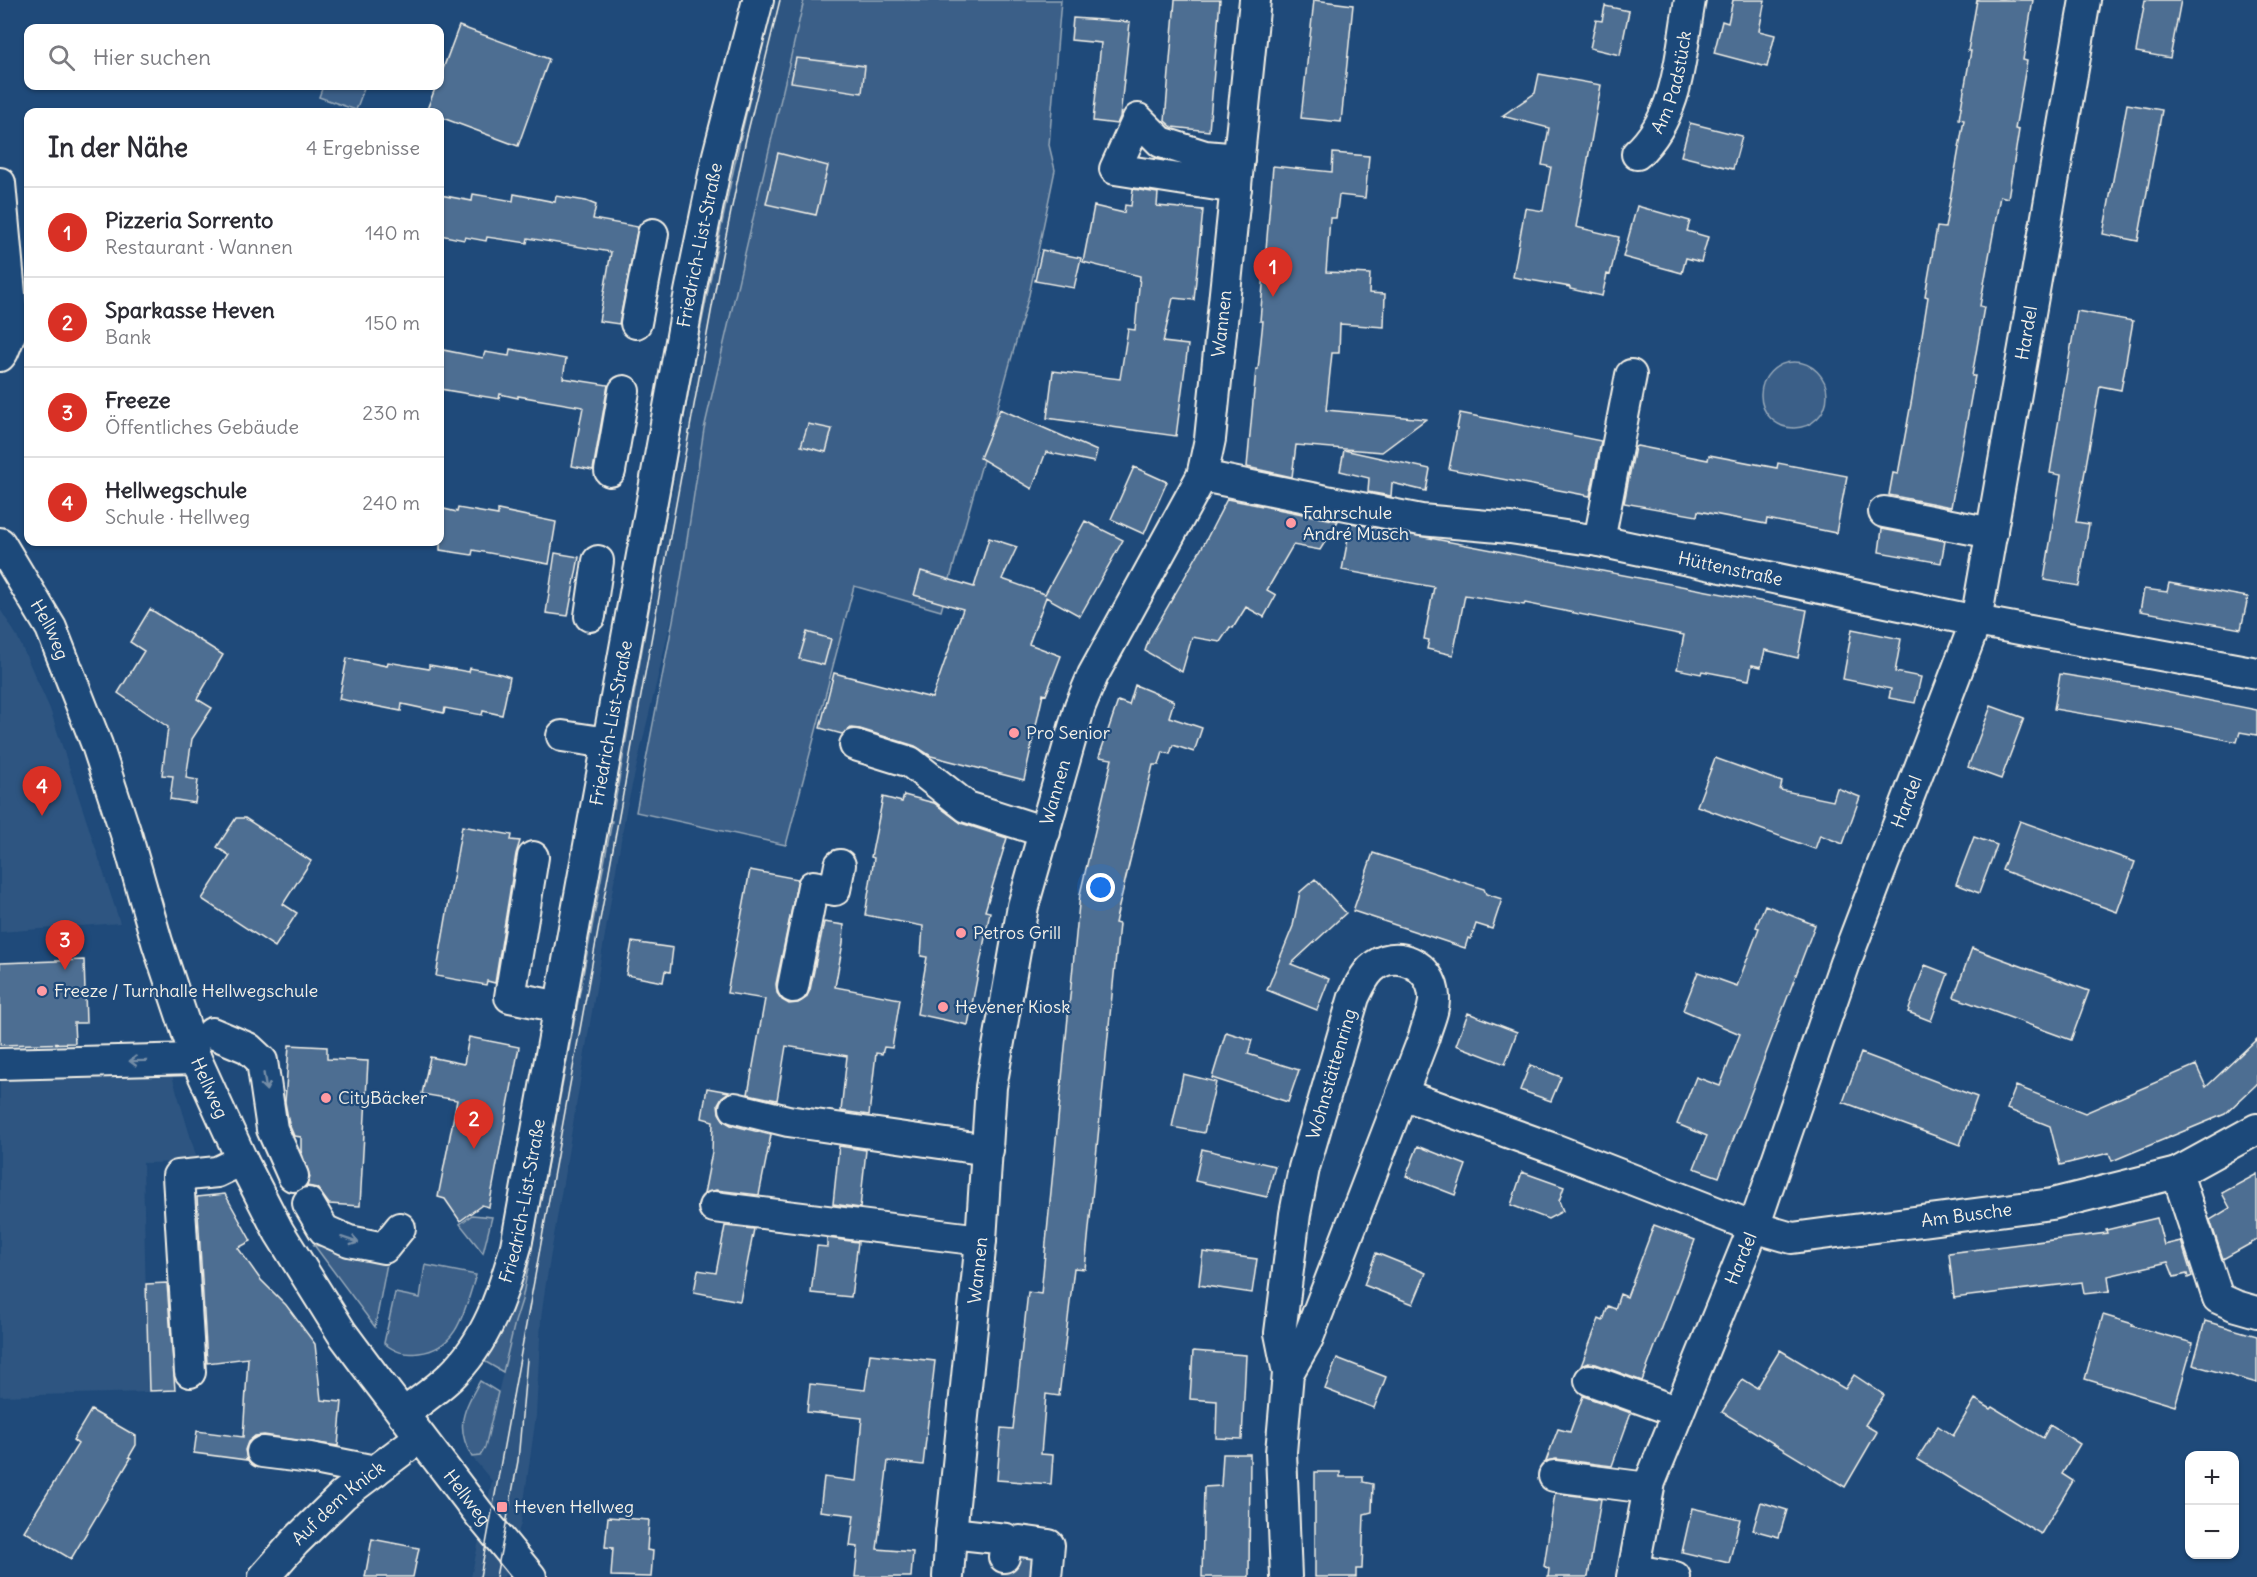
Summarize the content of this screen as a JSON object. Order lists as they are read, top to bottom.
{
  "streets": {
    "street": [
      "Am Padstück",
      "Friedrich-List-Straße",
      "Wannen",
      "Hardel",
      "Hüttenstraße",
      "Hellweg",
      "Wohnstättenring",
      "Am Busche",
      "Auf dem Knick"
    ]
  },
  "crossings": [
    ["Friedrich-List-Straße", "Hellweg"],
    ["Friedrich-List-Straße", "Auf dem Knick"],
    ["Wannen", "Hüttenstraße"],
    ["Hardel", "Hüttenstraße"],
    ["Hardel", "Am Busche"],
    ["Hellweg", "Auf dem Knick"]
  ],
  "places": {
    "other": [
      "Fahrschule André Musch",
      "Pro Senior",
      "Petros Grill",
      "Freeze / Turnhalle Hellwegschule",
      "Hevener Kiosk",
      "CityBäcker"
    ],
    "transit": ["Heven Hellweg"]
  },
  "page": {
    "search": "Hier suchen",
    "heading": ["In der Nähe", "4 Ergebnisse"],
    "list": [
      {
        "mark": "1",
        "name": "Pizzeria Sorrento",
        "note": "Restaurant · Wannen",
        "value": "140 m"
      },
      {
        "mark": "2",
        "name": "Sparkasse Heven",
        "note": "Bank",
        "value": "150 m"
      },
      {
        "mark": "3",
        "name": "Freeze",
        "note": "Öffentliches Gebäude",
        "value": "230 m"
      },
      {
        "mark": "4",
        "name": "Hellwegschule",
        "note": "Schule · Hellweg",
        "value": "240 m"
      }
    ],
    "pins": [
      "1",
      "4",
      "3",
      "2"
    ],
    "map_buttons": ["+", "−"]
  }
}
